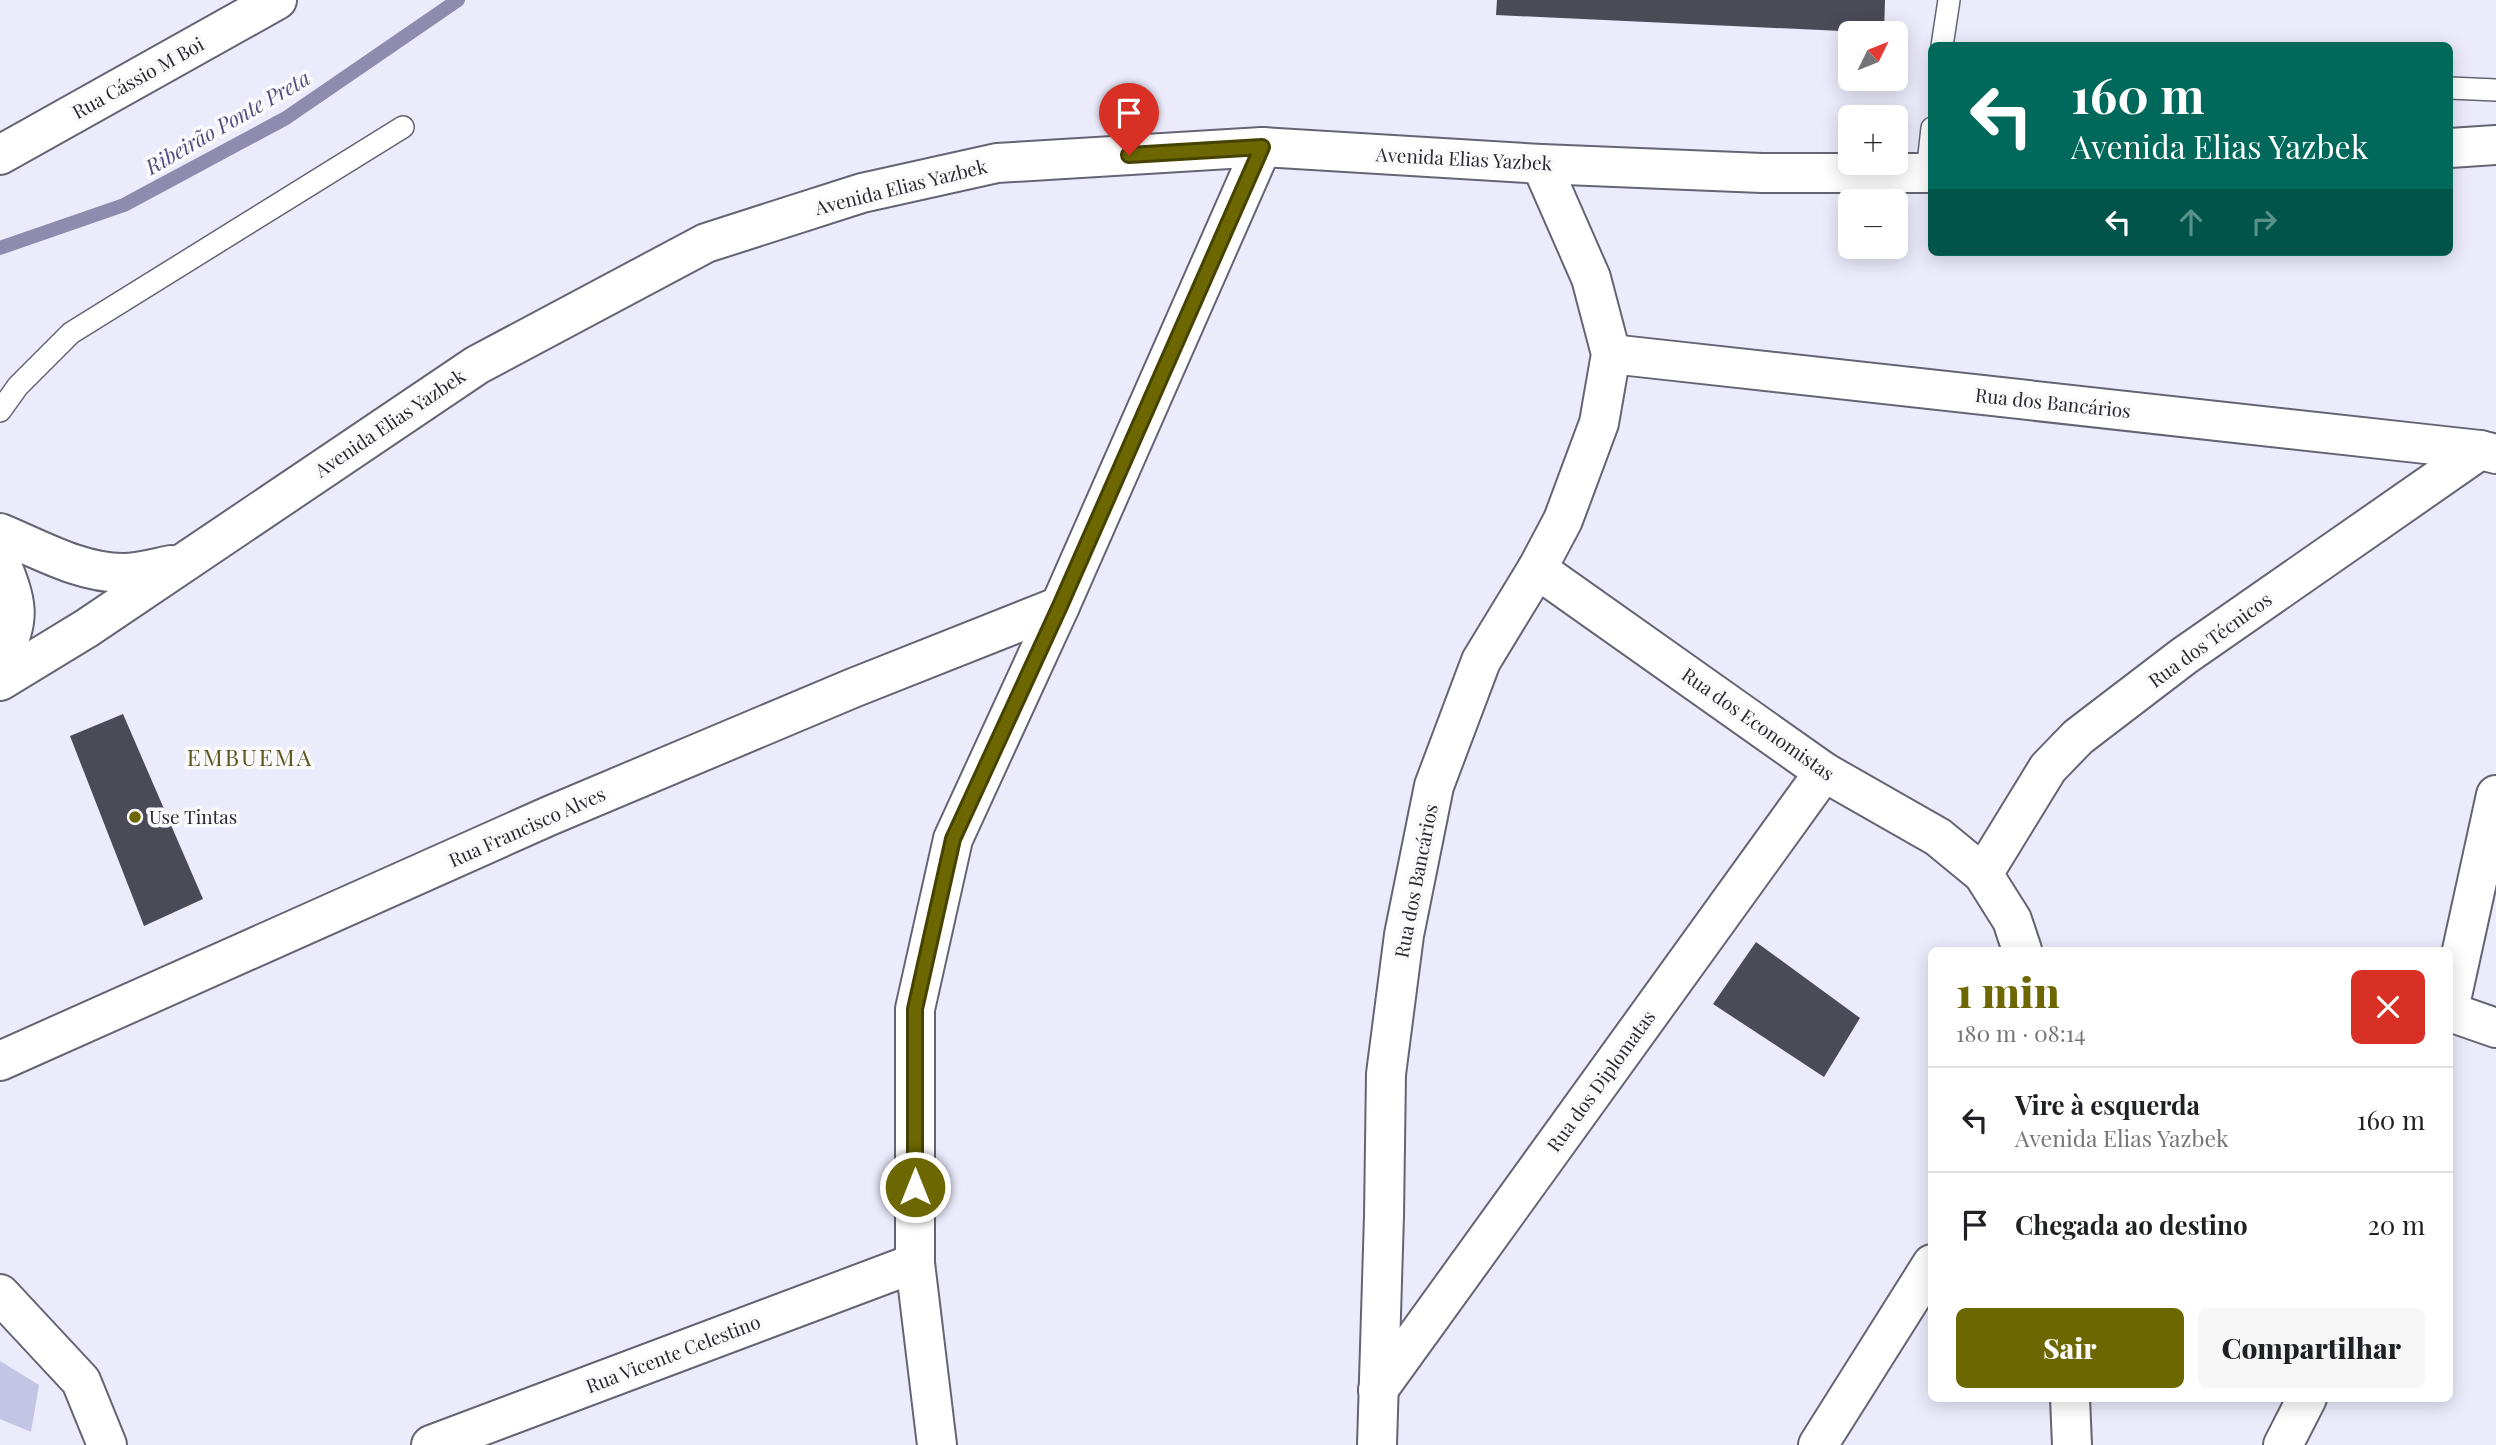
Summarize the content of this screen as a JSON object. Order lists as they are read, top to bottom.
{
  "streets": {
    "street": [
      "Rua Cássio M Boi",
      "Avenida Elias Yazbek",
      "Rua dos Bancários",
      "Rua dos Técnicos",
      "Rua dos Economistas",
      "Rua Francisco Alves",
      "Rua dos Diplomatas",
      "Rua Vicente Celestino"
    ]
  },
  "crossings": [
    ["Avenida Elias Yazbek", "Rua dos Bancários"],
    ["Rua dos Bancários", "Rua dos Técnicos"],
    ["Rua dos Bancários", "Rua dos Economistas"],
    ["Rua dos Bancários", "Rua dos Diplomatas"],
    ["Rua dos Técnicos", "Rua dos Economistas"],
    ["Rua dos Economistas", "Rua dos Diplomatas"]
  ],
  "districts": ["EMBUEMA"],
  "water": ["Ribeirão Ponte Preta"],
  "places": ["Use Tintas"],
  "north": "top right",
  "page": {
    "map_buttons": ["+", "−"],
    "turn": ["160 m", "Avenida Elias Yazbek"],
    "heading": ["1 min", "180 m · 08:14"],
    "list": [
      {
        "name": "Vire à esquerda",
        "note": "Avenida Elias Yazbek",
        "value": "160 m"
      },
      {
        "name": "Chegada ao destino",
        "value": "20 m"
      }
    ],
    "buttons": ["Sair", "Compartilhar"]
  }
}
